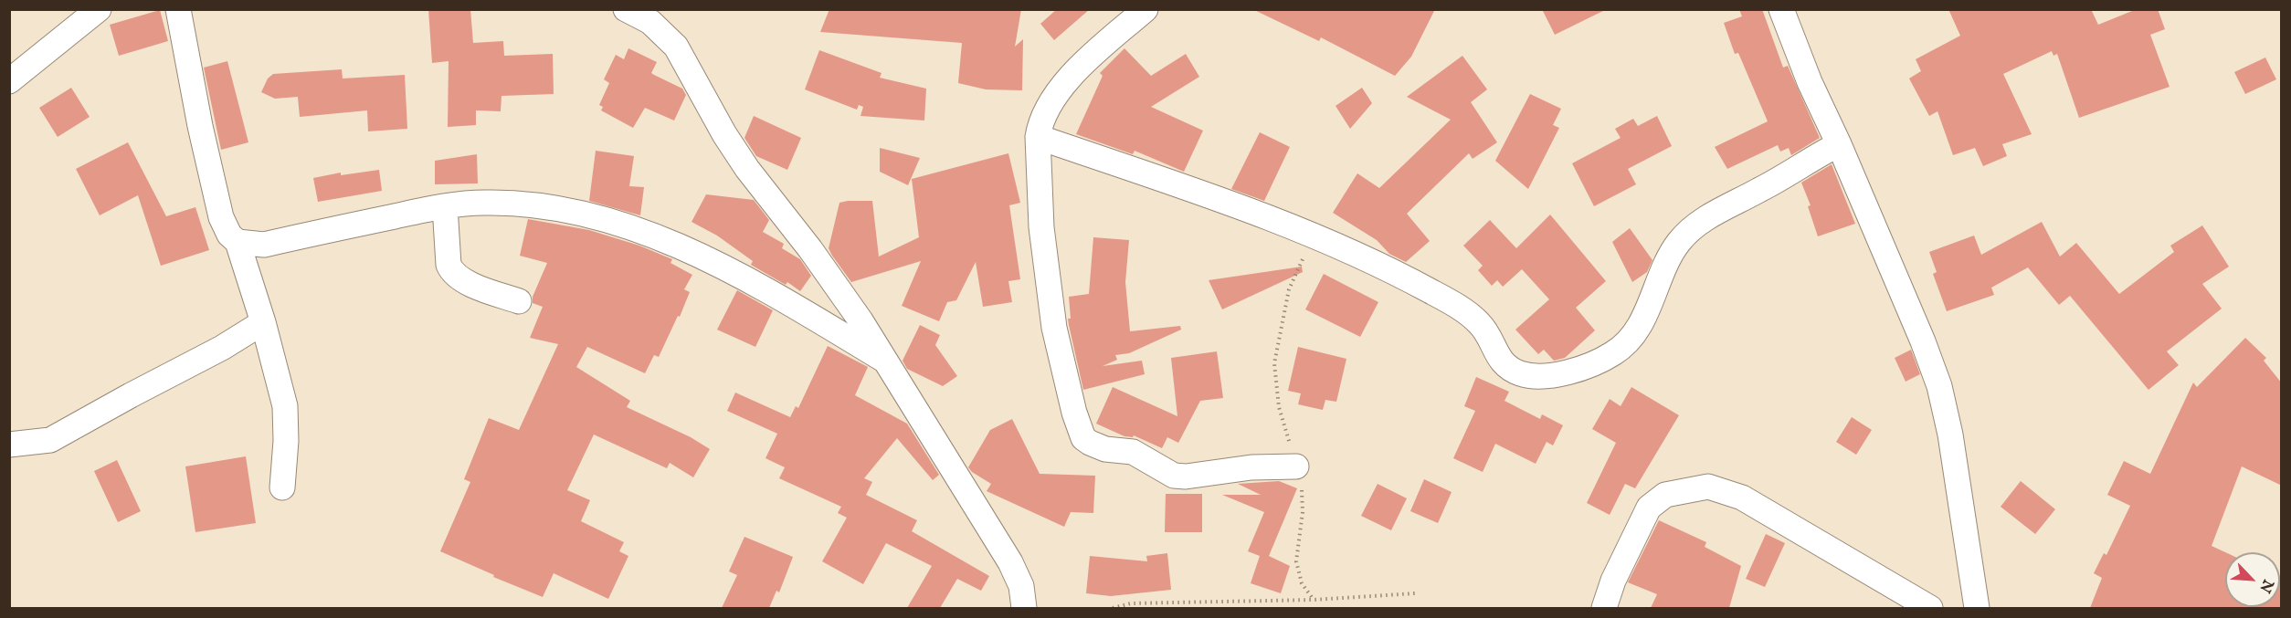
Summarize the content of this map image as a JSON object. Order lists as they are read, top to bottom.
{
  "north": "bottom right"
}
